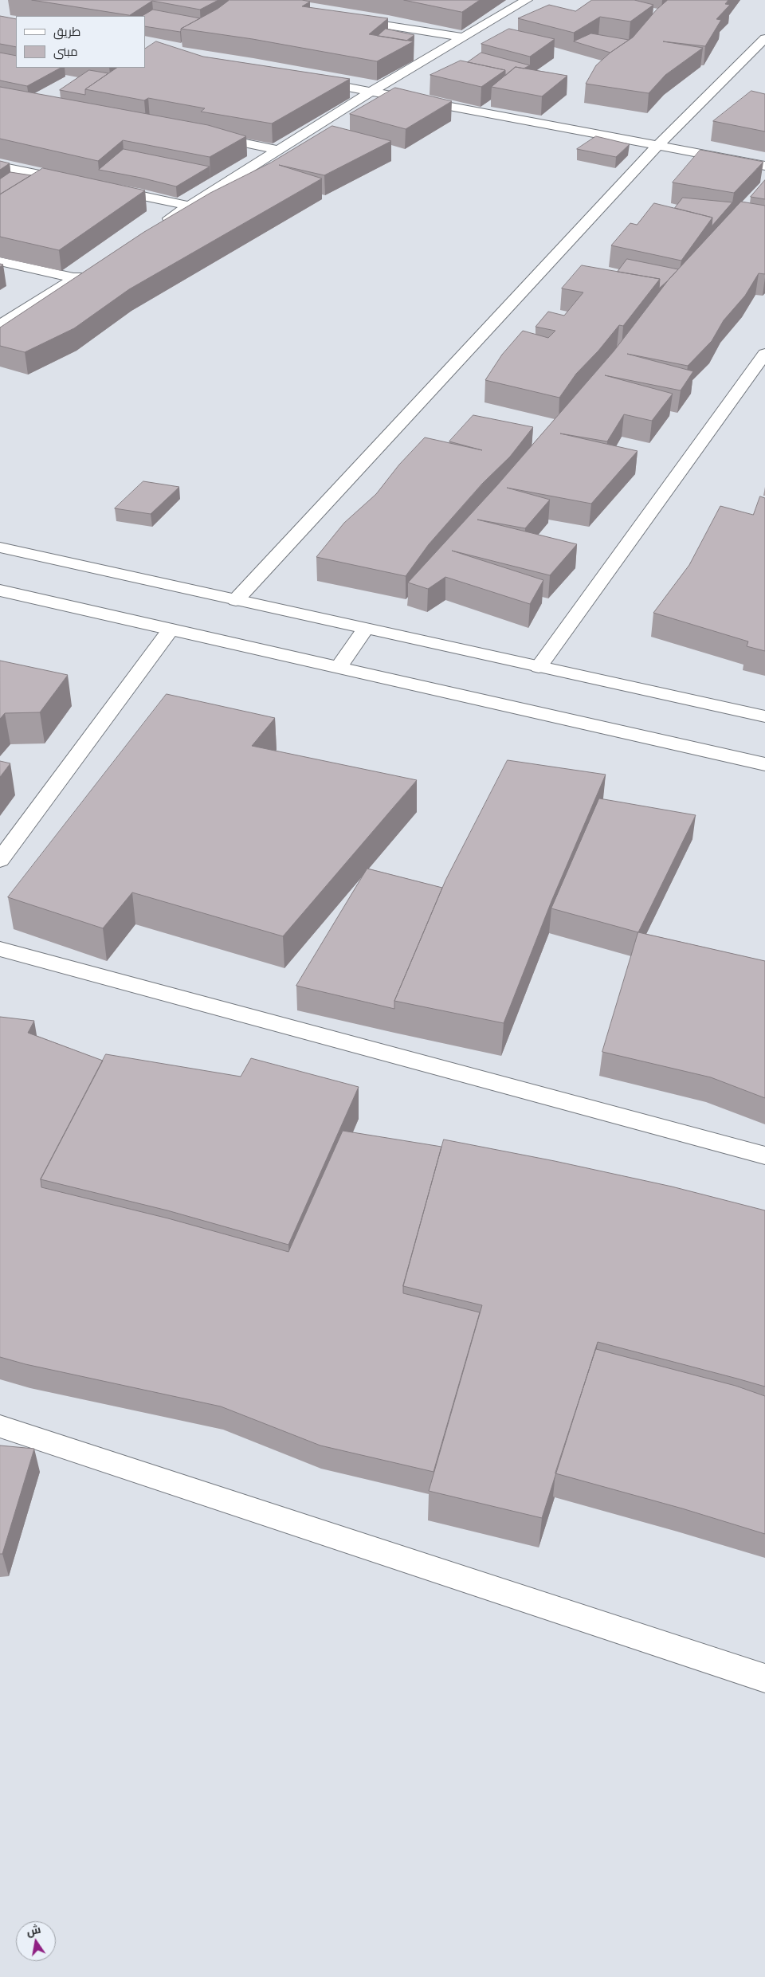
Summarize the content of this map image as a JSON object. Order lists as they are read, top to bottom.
{
  "legend": ["طريق", "مبنى"],
  "north": "top"
}
